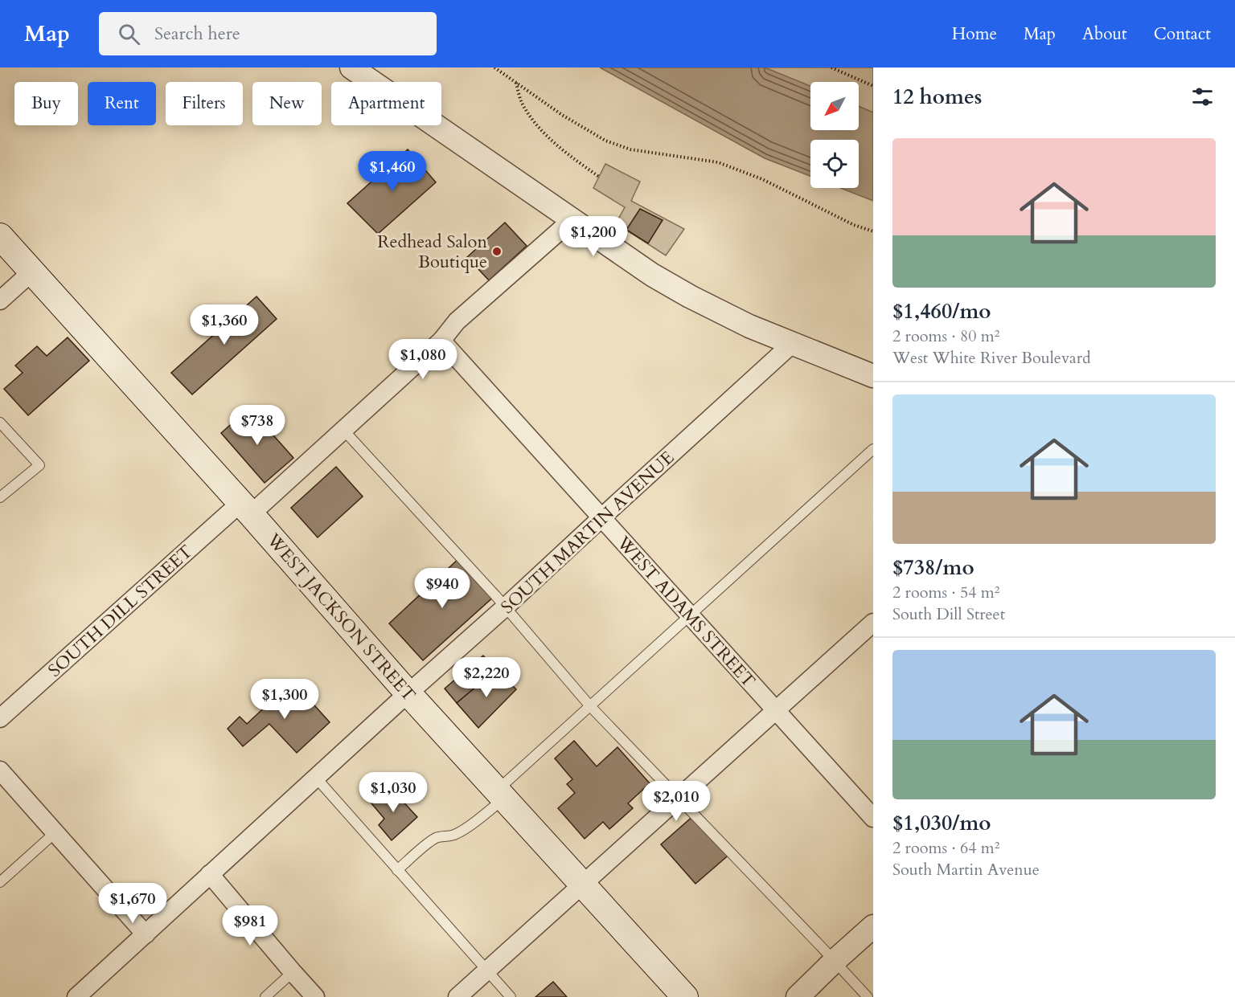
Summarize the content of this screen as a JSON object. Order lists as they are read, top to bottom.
{
  "streets": {
    "main road": ["WEST JACKSON STREET"],
    "street": ["SOUTH MARTIN AVENUE", "SOUTH DILL STREET", "WEST ADAMS STREET"]
  },
  "crossings": [
    ["SOUTH MARTIN AVENUE", "WEST ADAMS STREET"],
    ["SOUTH MARTIN AVENUE", "WEST JACKSON STREET"],
    ["SOUTH DILL STREET", "WEST ADAMS STREET"],
    ["SOUTH DILL STREET", "WEST JACKSON STREET"]
  ],
  "places": ["Redhead Salon Boutique"],
  "north": "bottom left",
  "page": {
    "header": "Map",
    "search": "Search here",
    "nav": [
      "Home",
      "Map",
      "About",
      "Contact"
    ],
    "heading": "12 homes",
    "chip": [
      "Buy",
      "Rent",
      "Filters",
      "New",
      "Apartment"
    ],
    "list": [
      {
        "name": "$1,460/mo",
        "note": "2 rooms · 80 m² · West White River Boulevard"
      },
      {
        "name": "$738/mo",
        "note": "2 rooms · 54 m² · South Dill Street"
      },
      {
        "name": "$1,030/mo",
        "note": "2 rooms · 64 m² · South Martin Avenue"
      }
    ],
    "price": [
      "$1,460",
      "$1,200",
      "$1,360",
      "$1,080",
      "$738",
      "$940",
      "$2,220",
      "$1,300",
      "$1,030",
      "$2,010",
      "$1,670",
      "$981"
    ]
  }
}
